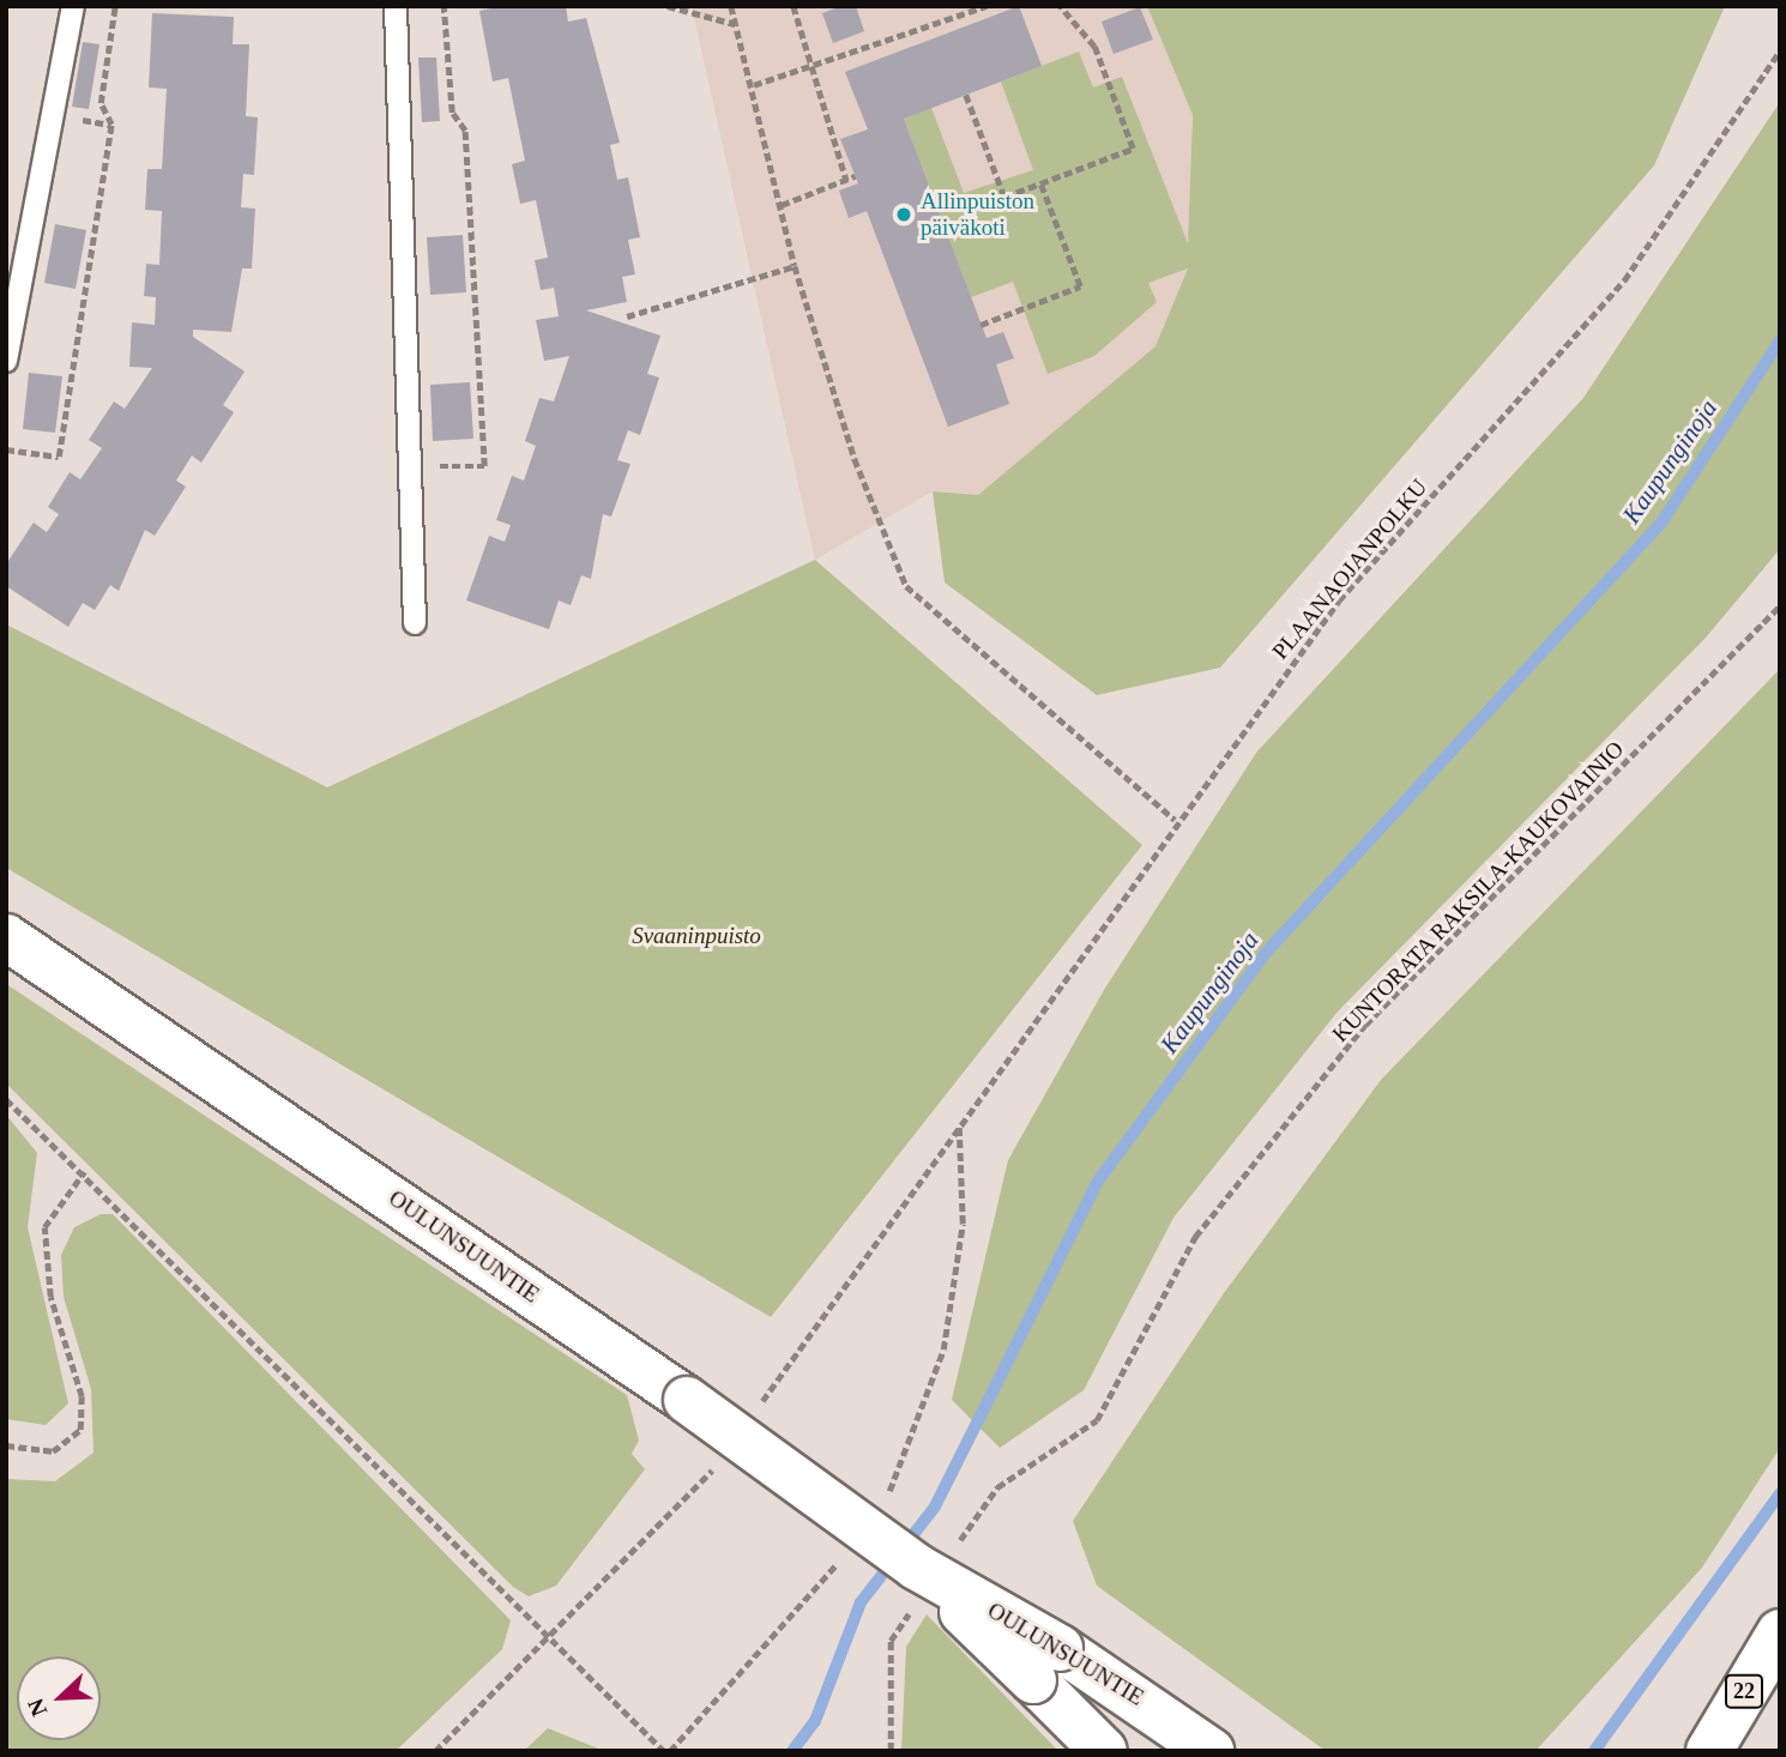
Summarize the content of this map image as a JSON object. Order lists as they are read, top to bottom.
{
  "streets": {
    "main road": ["OULUNSUUNTIE", "22"],
    "path": ["PLAANAOJANPOLKU", "KUNTORATA RAKSILA-KAUKOVAINIO"]
  },
  "water": ["Kaupunginoja"],
  "parks": ["Svaaninpuisto"],
  "places": ["Allinpuiston päiväkoti"],
  "north": "bottom left"
}
